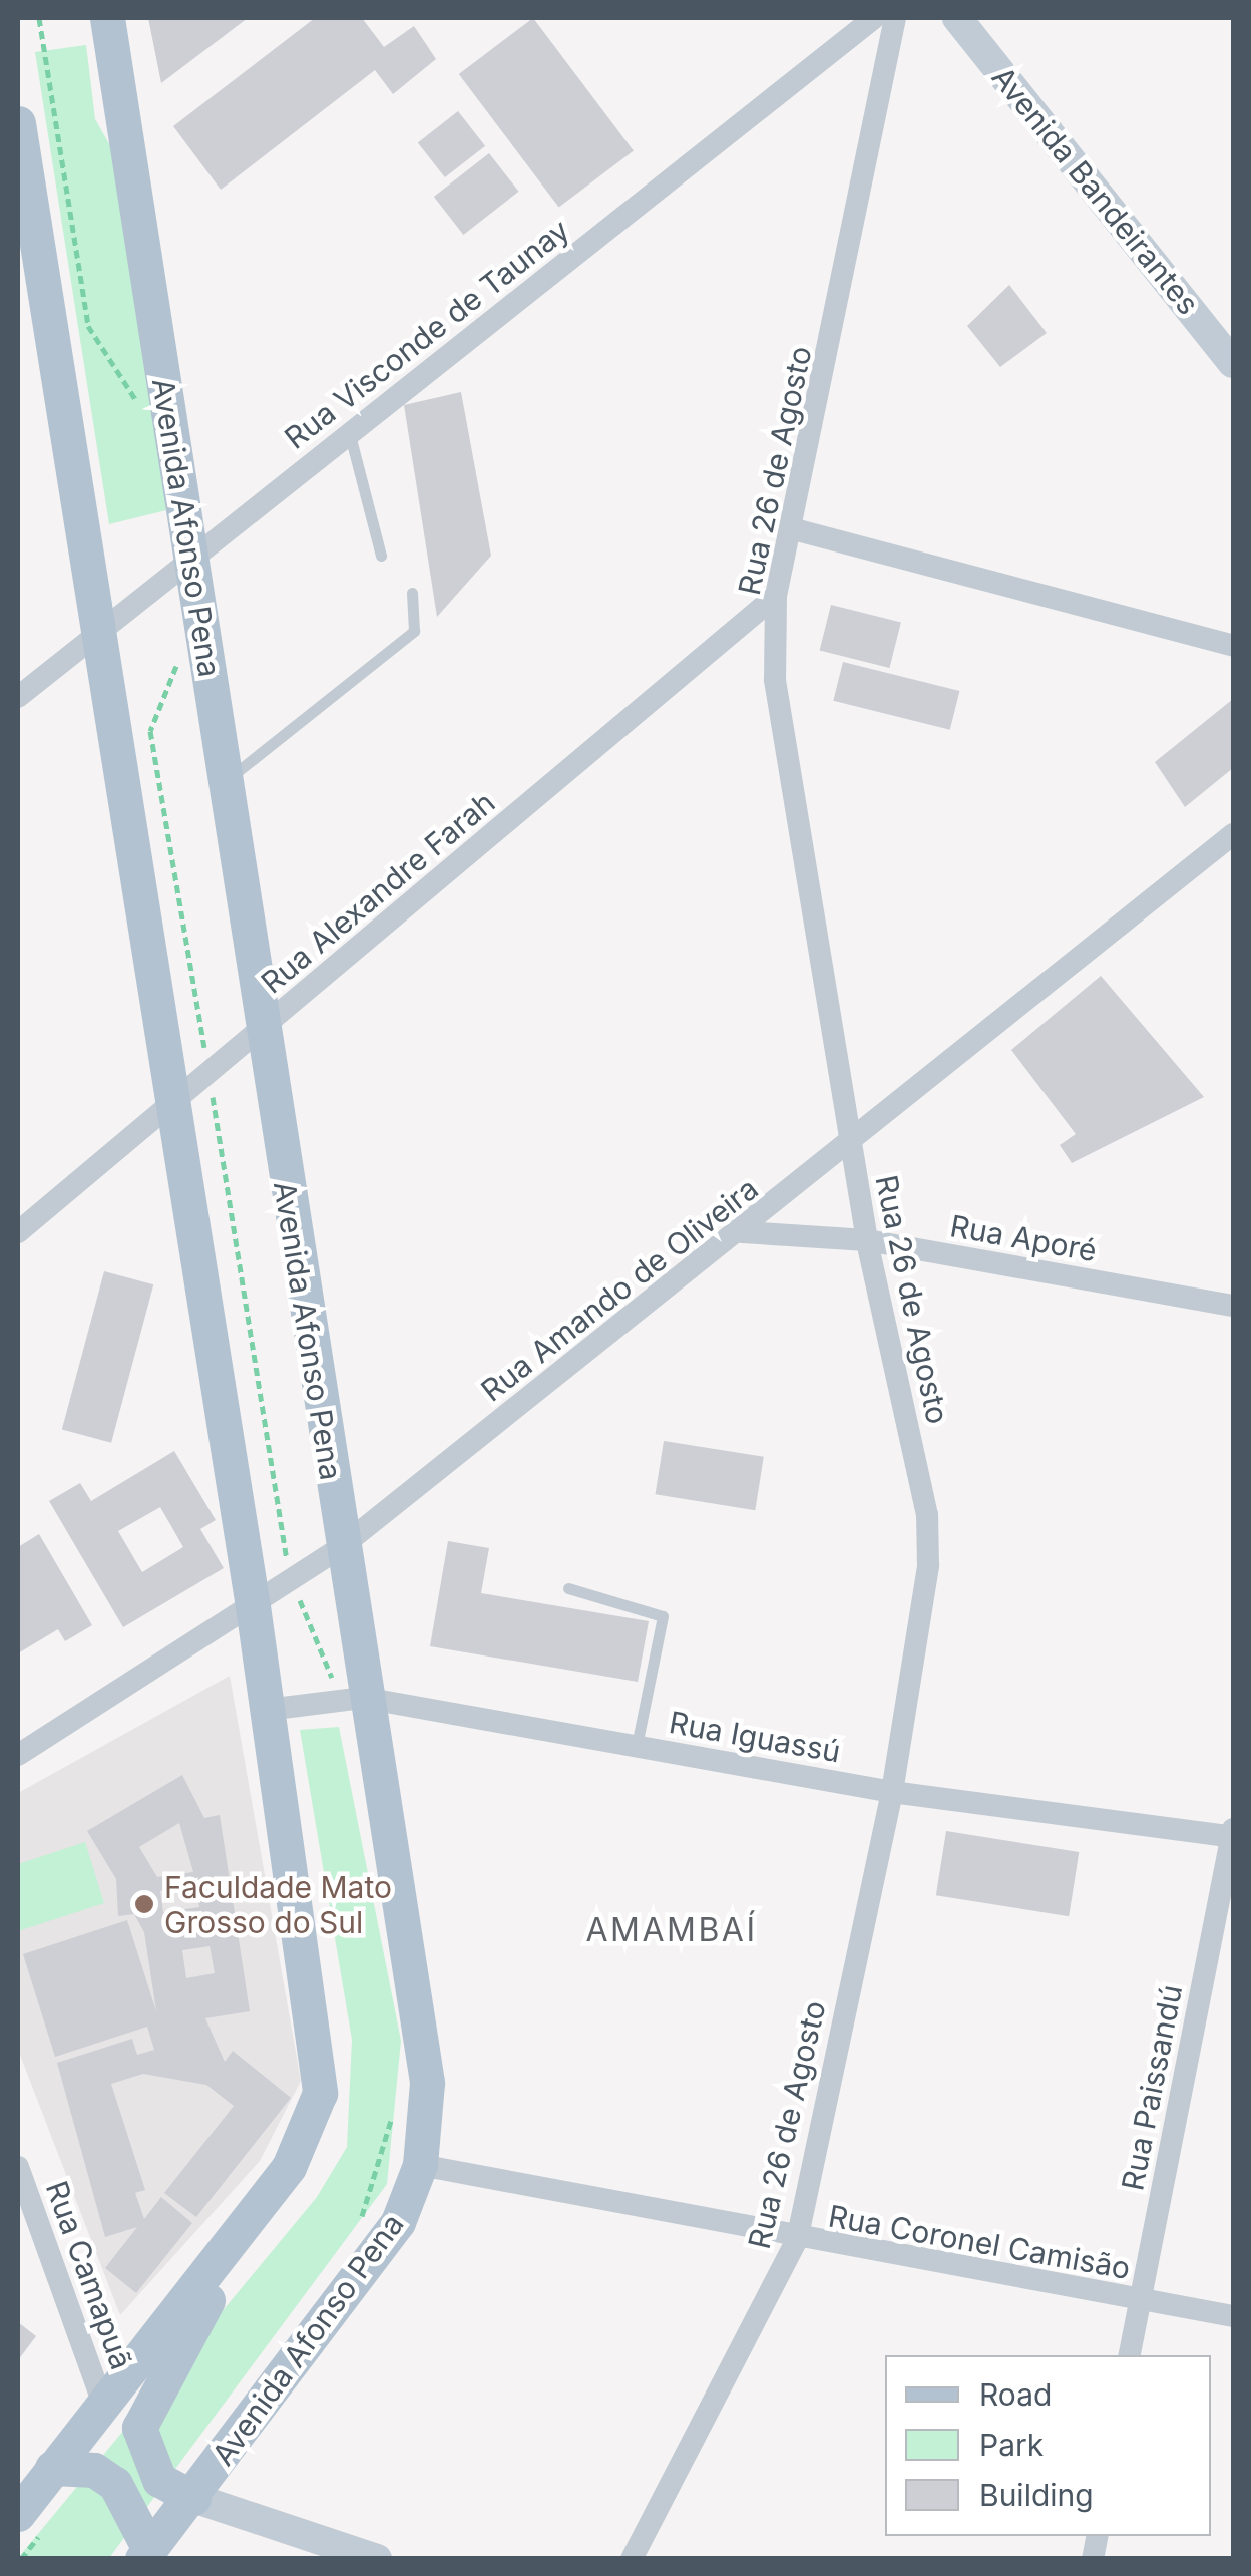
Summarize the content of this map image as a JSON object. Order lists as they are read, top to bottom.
{
  "streets": {
    "main road": ["Avenida Bandeirantes", "Avenida Afonso Pena"],
    "street": [
      "Rua Visconde de Taunay",
      "Rua 26 de Agosto",
      "Rua Alexandre Farah",
      "Rua Aporé",
      "Rua Amando de Oliveira",
      "Rua Iguassú",
      "Rua Paissandú",
      "Rua Coronel Camisão",
      "Rua Camapuã"
    ]
  },
  "crossings": [
    ["Rua Visconde de Taunay", "Avenida Afonso Pena"],
    ["Rua 26 de Agosto", "Rua Alexandre Farah"],
    ["Rua 26 de Agosto", "Rua Aporé"],
    ["Rua 26 de Agosto", "Rua Amando de Oliveira"],
    ["Rua 26 de Agosto", "Rua Iguassú"],
    ["Rua 26 de Agosto", "Rua Coronel Camisão"],
    ["Avenida Afonso Pena", "Rua Alexandre Farah"],
    ["Avenida Afonso Pena", "Rua Amando de Oliveira"],
    ["Avenida Afonso Pena", "Rua Iguassú"],
    ["Avenida Afonso Pena", "Rua Coronel Camisão"],
    ["Rua Aporé", "Rua Amando de Oliveira"],
    ["Rua Iguassú", "Rua Paissandú"],
    ["Rua Paissandú", "Rua Coronel Camisão"]
  ],
  "districts": ["AMAMBAÍ"],
  "places": ["Faculdade Mato Grosso do Sul"],
  "legend": ["Road", "Park", "Building"]
}
